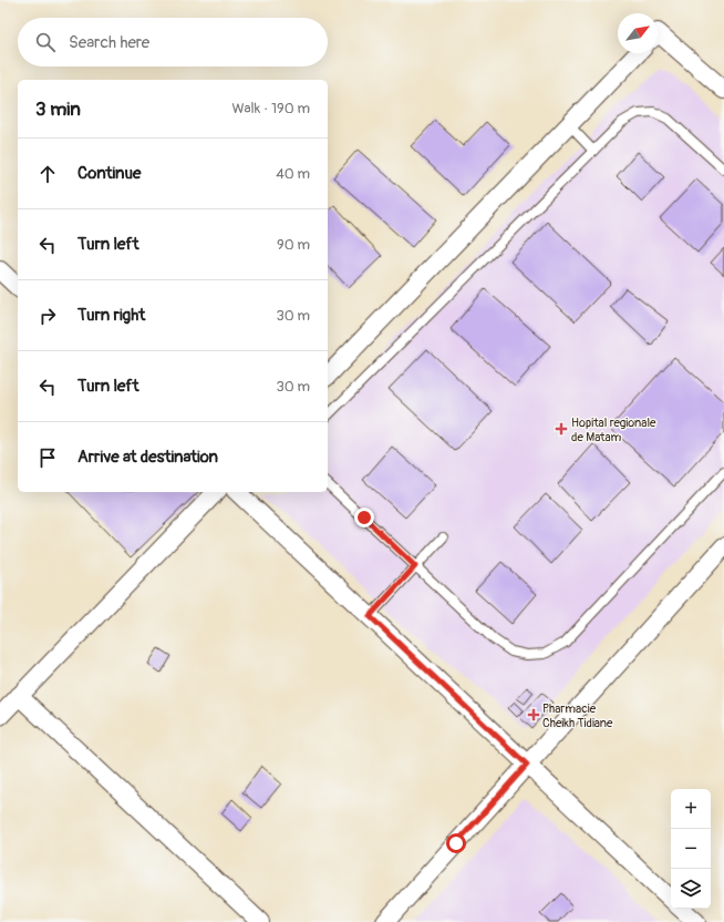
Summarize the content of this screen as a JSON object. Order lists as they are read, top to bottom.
{
  "places": {
    "health": ["Hopital regionale de Matam", "Pharmacie Cheikh Tidiane"]
  },
  "north": "top right",
  "page": {
    "search": "Search here",
    "heading": ["3 min", "Walk · 190 m"],
    "list": [
      ["Continue", "40 m"],
      ["Turn left", "90 m"],
      ["Turn right", "30 m"],
      ["Turn left", "30 m"],
      "Arrive at destination"
    ],
    "map_buttons": ["+", "−"]
  }
}
